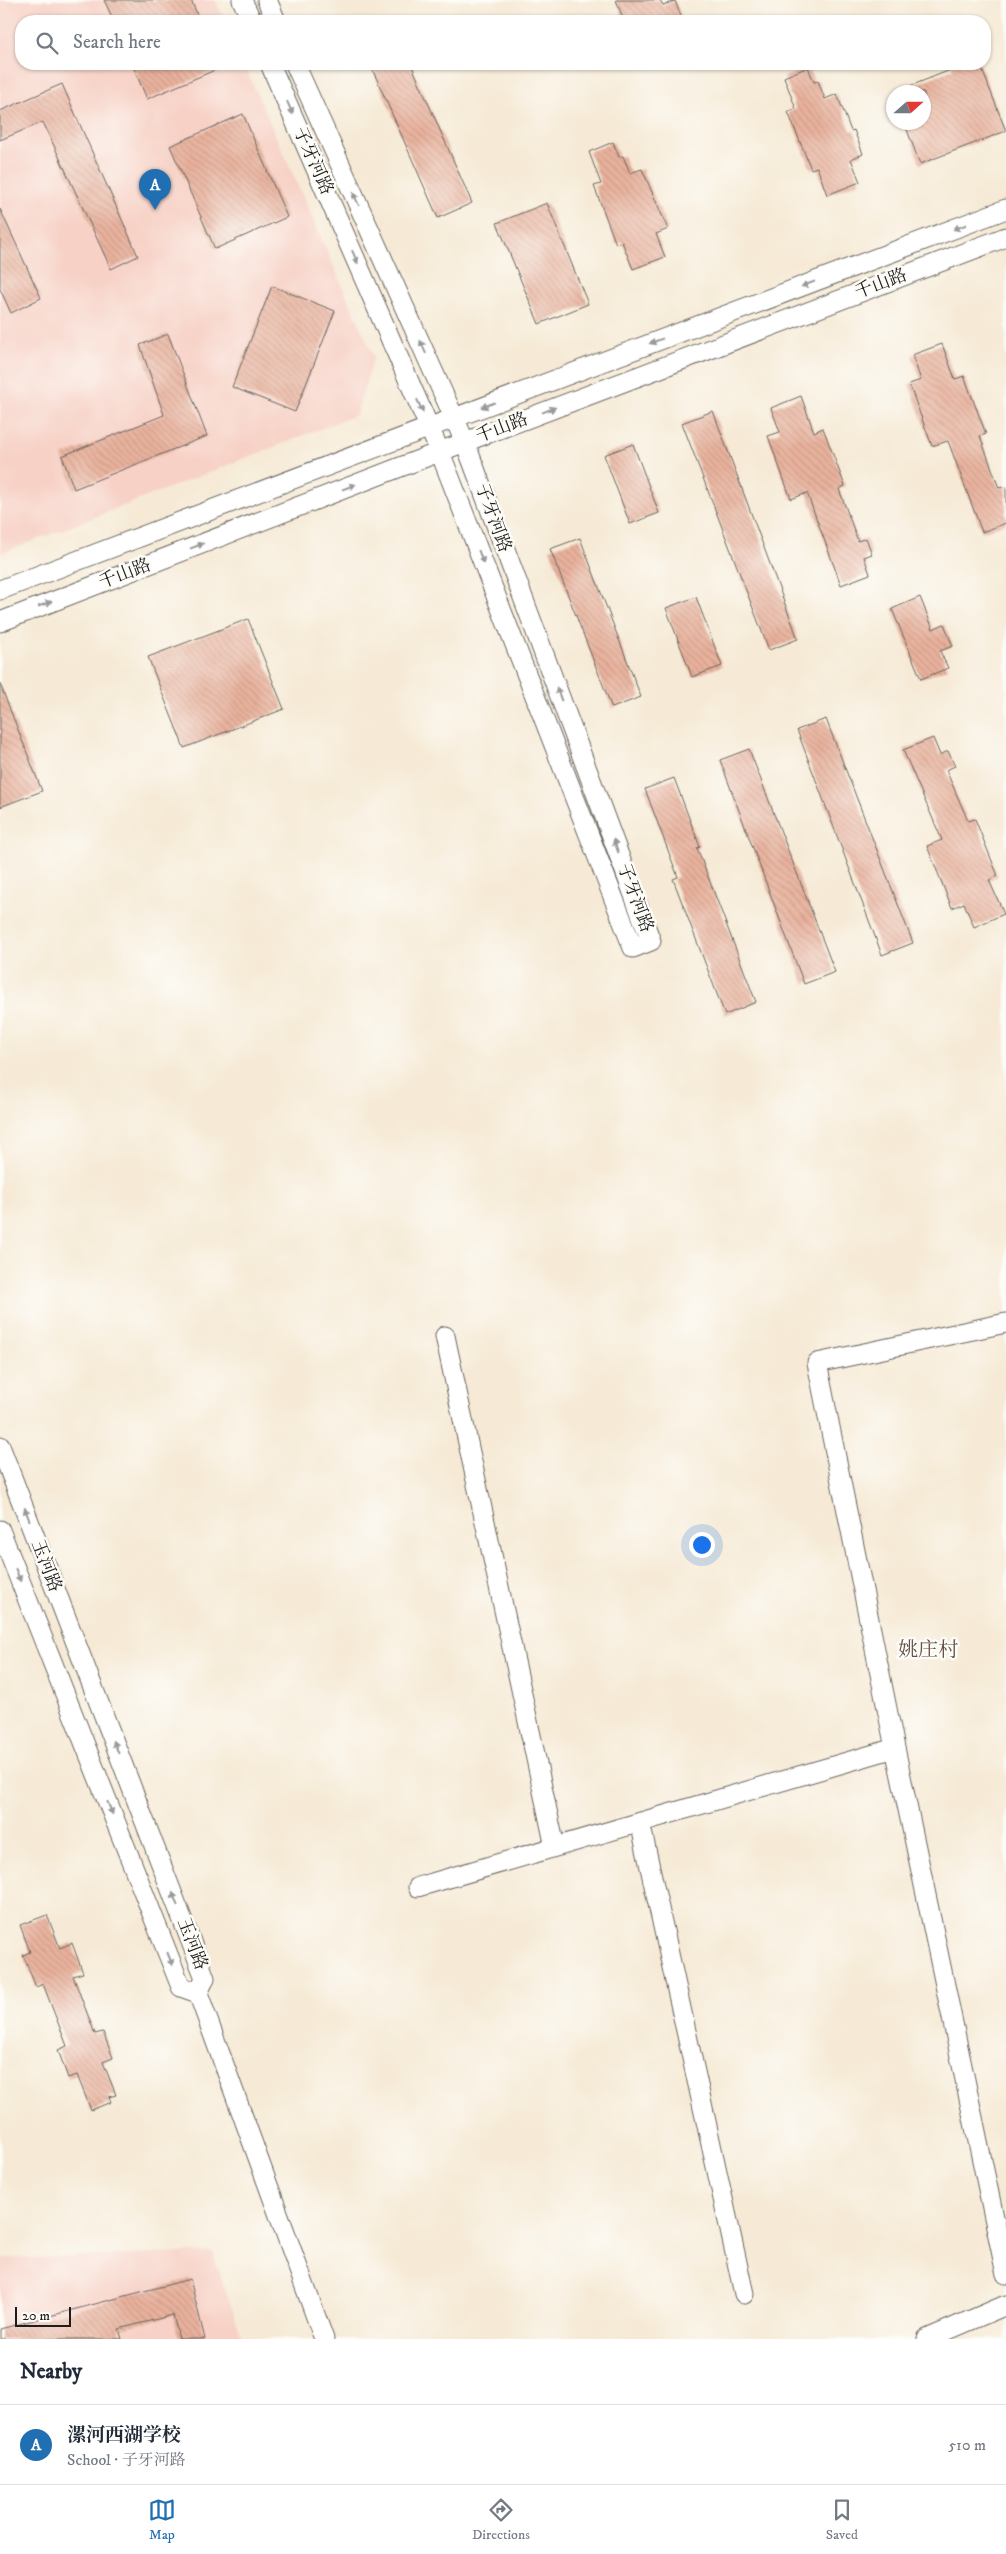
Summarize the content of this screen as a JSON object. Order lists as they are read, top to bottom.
{
  "streets": {
    "street": ["子牙河路", "千山路", "玉河路"]
  },
  "crossings": [
    ["子牙河路", "千山路"]
  ],
  "districts": ["姚庄村"],
  "scale_bar": "20 m",
  "north": "right",
  "page": {
    "search": "Search here",
    "pins": "A",
    "scale": "20 m",
    "heading": "Nearby",
    "list": [
      {
        "mark": "A",
        "name": "漯河西湖学校",
        "note": "School · 子牙河路",
        "value": "510 m"
      }
    ],
    "nav": ["Map", "Directions", "Saved"]
  }
}
